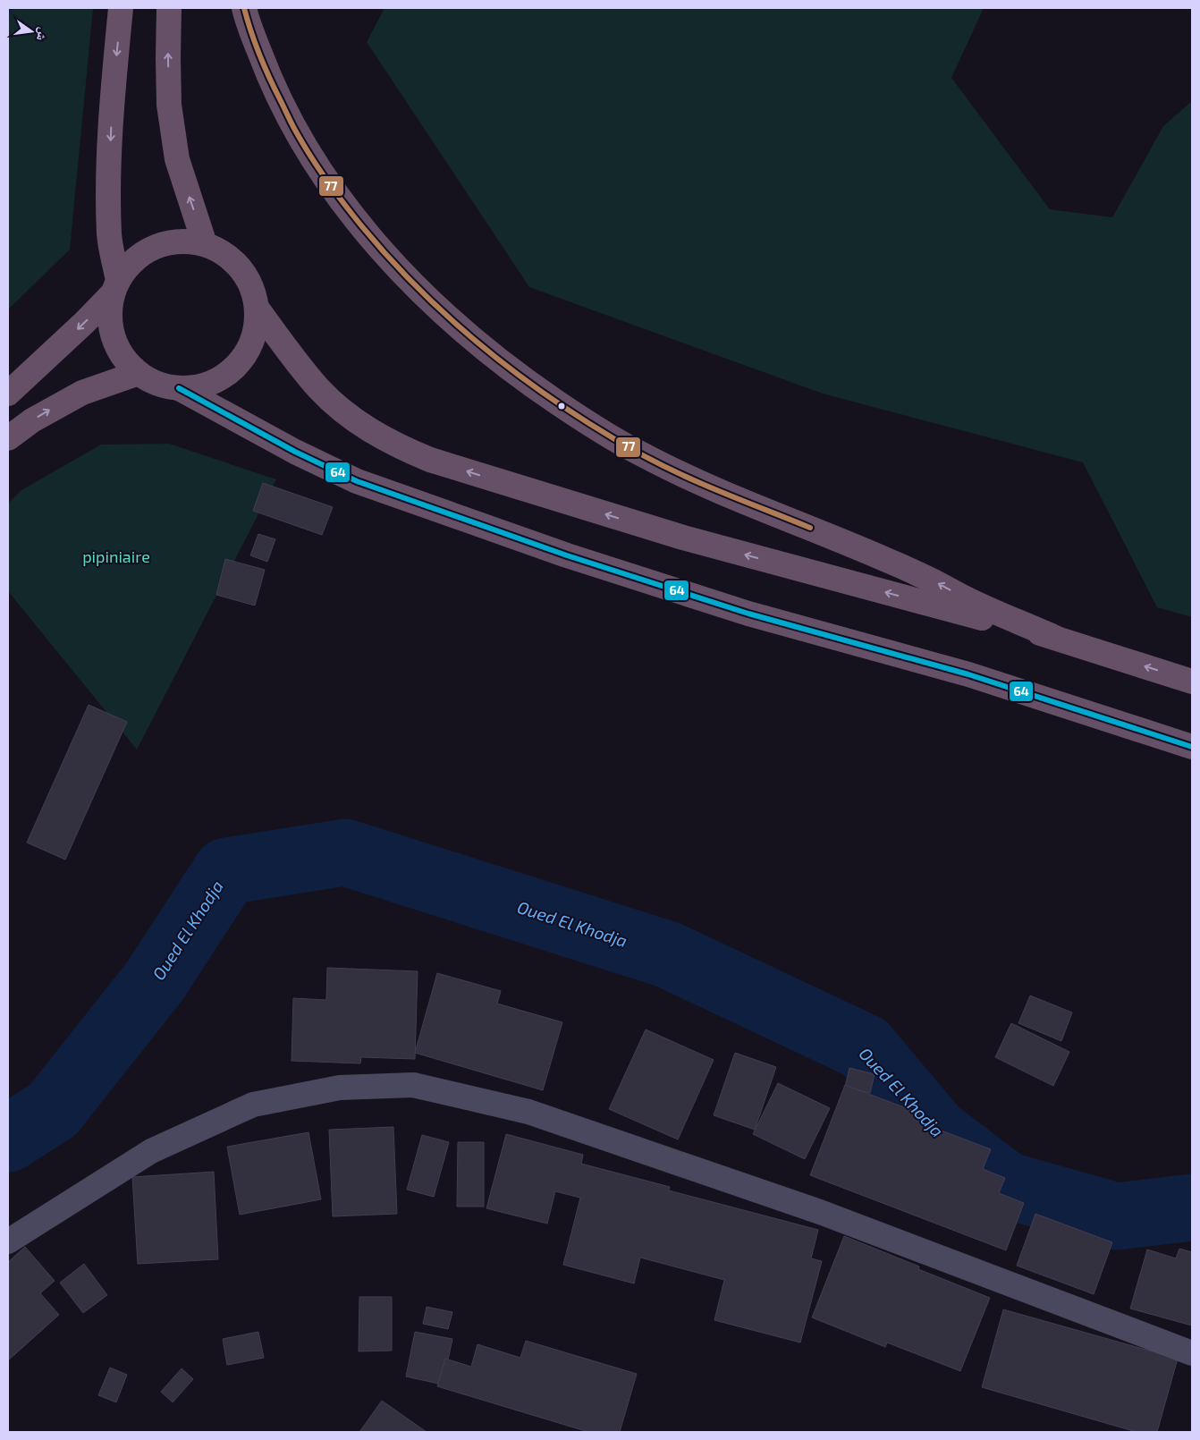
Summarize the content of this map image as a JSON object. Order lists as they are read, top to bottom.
{
  "water": ["Oued El Khodja"],
  "parks": ["pipiniaire"],
  "lines": ["transit line 77", "transit line 64"],
  "north": "right"
}
